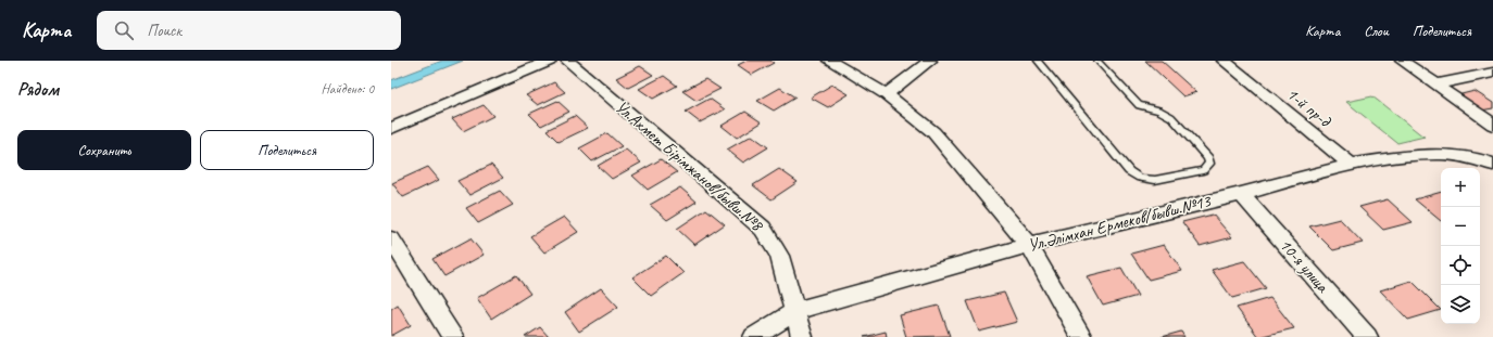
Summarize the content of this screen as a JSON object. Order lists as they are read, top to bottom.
{
  "streets": {
    "street": [
      "1-й пр-д",
      "Ул.Ахмет Бірімжанов/бывш.№8",
      "Ул.Әлімхан Ермеков/бывш.№13",
      "10-я улица"
    ]
  },
  "crossings": [
    ["1-й пр-д", "Ул.Әлімхан Ермеков/бывш.№13"],
    ["Ул.Ахмет Бірімжанов/бывш.№8", "Ул.Әлімхан Ермеков/бывш.№13"],
    ["Ул.Әлімхан Ермеков/бывш.№13", "10-я улица"]
  ],
  "page": {
    "header": "Карта",
    "search": "Поиск",
    "nav": ["Карта", "Слои", "Поделиться"],
    "heading": ["Рядом", "Найдено: 0"],
    "buttons": ["Сохранить", "Поделиться"],
    "map_buttons": ["+", "−"]
  }
}
